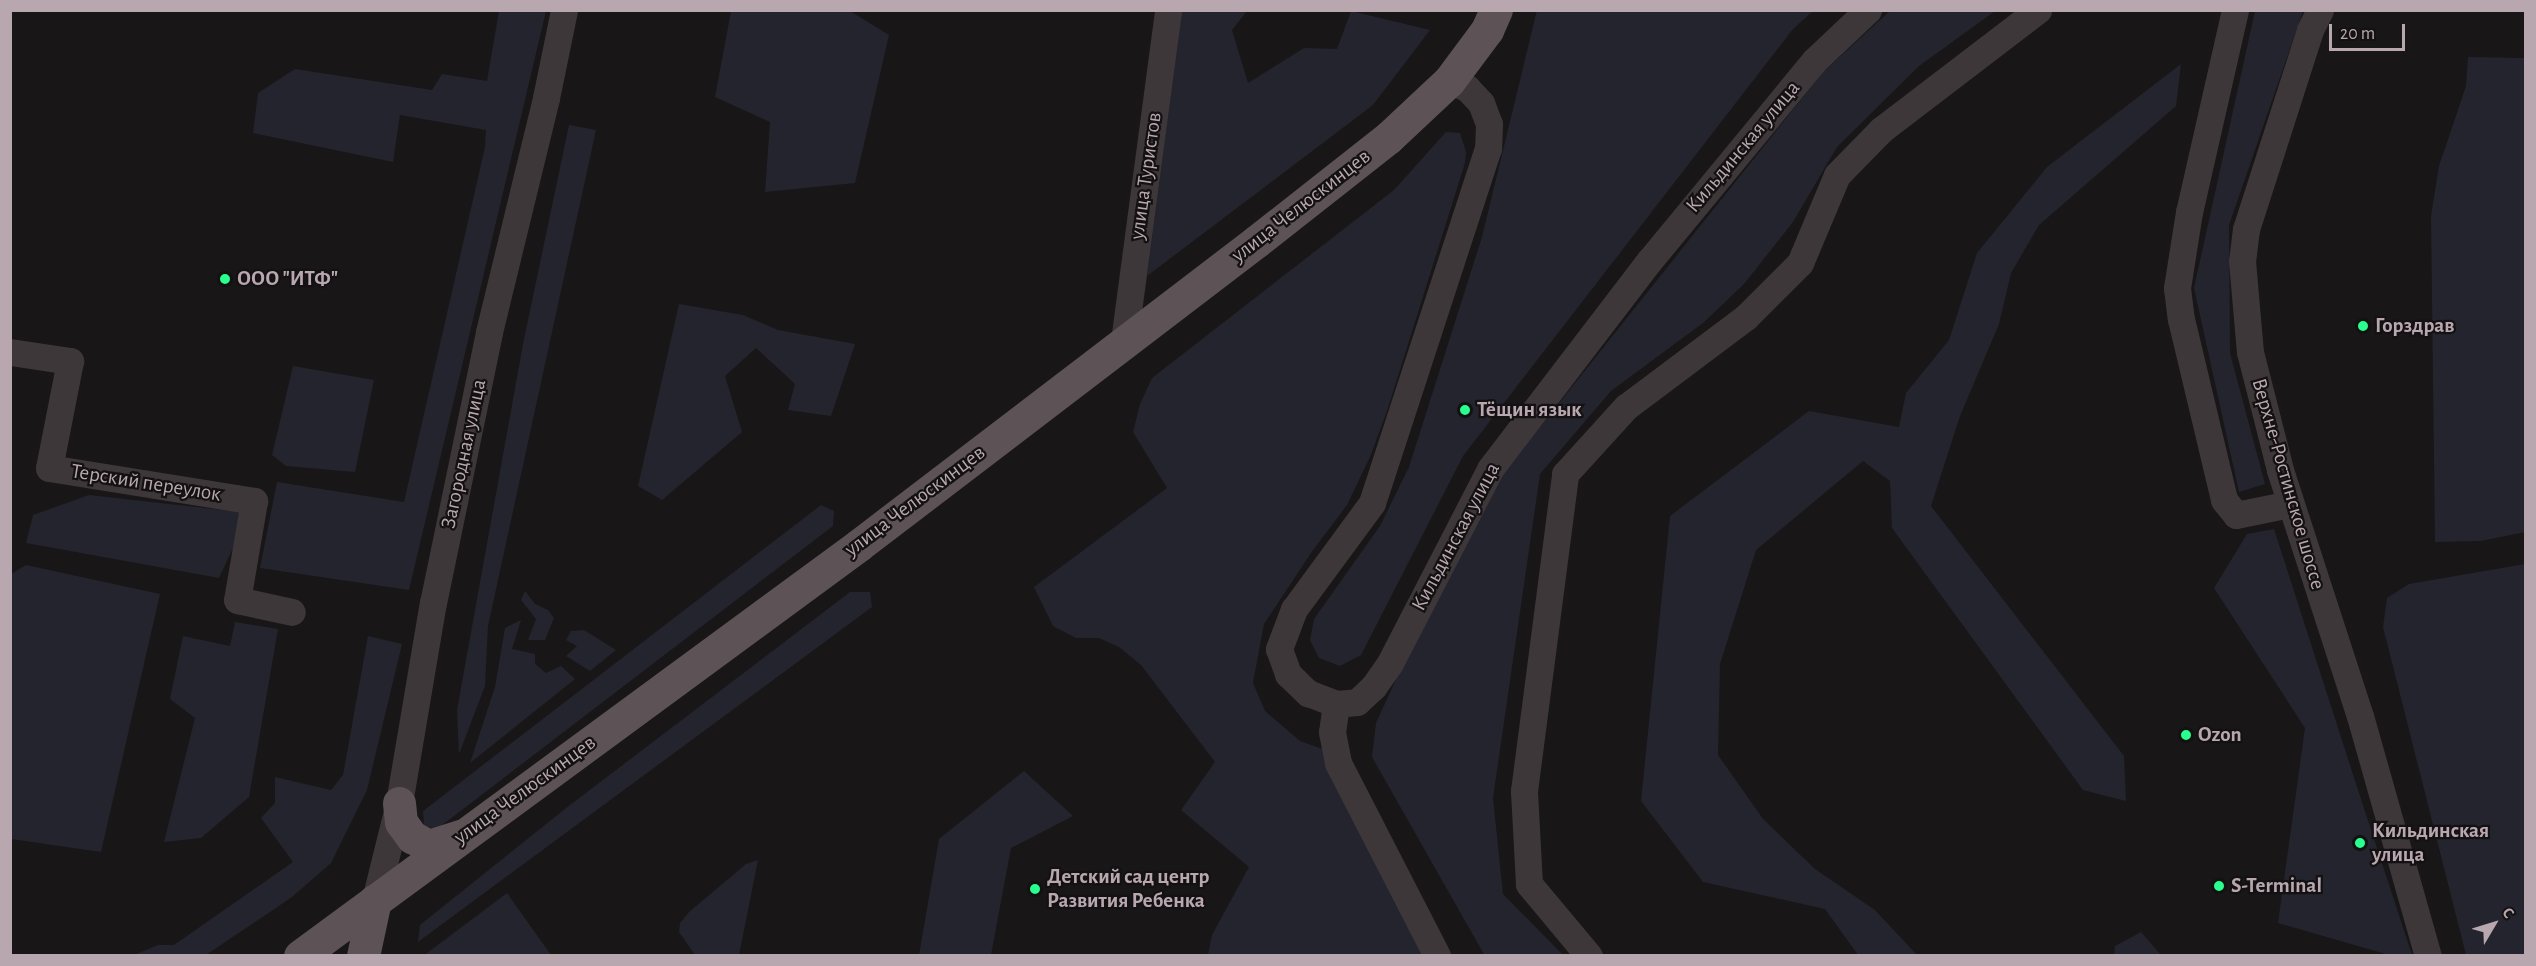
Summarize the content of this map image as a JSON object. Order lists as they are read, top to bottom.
{
  "streets": {
    "main road": ["улица Челюскинцев"],
    "street": [
      "Кильдинская улица",
      "улица Туристов",
      "Загородная улица",
      "Терский переулок",
      "Верхне-Ростинское шоссе"
    ]
  },
  "crossings": [
    ["улица Туристов", "улица Челюскинцев"],
    ["улица Челюскинцев", "Загородная улица"]
  ],
  "places": [
    "ООО \"ИТФ\"",
    "Горздрав",
    "Тёщин язык",
    "Ozon",
    "Кильдинская улица",
    "S-Terminal",
    "Детский сад центр Развития Ребенка"
  ],
  "scale_bar": "20 m",
  "north": "top right"
}
